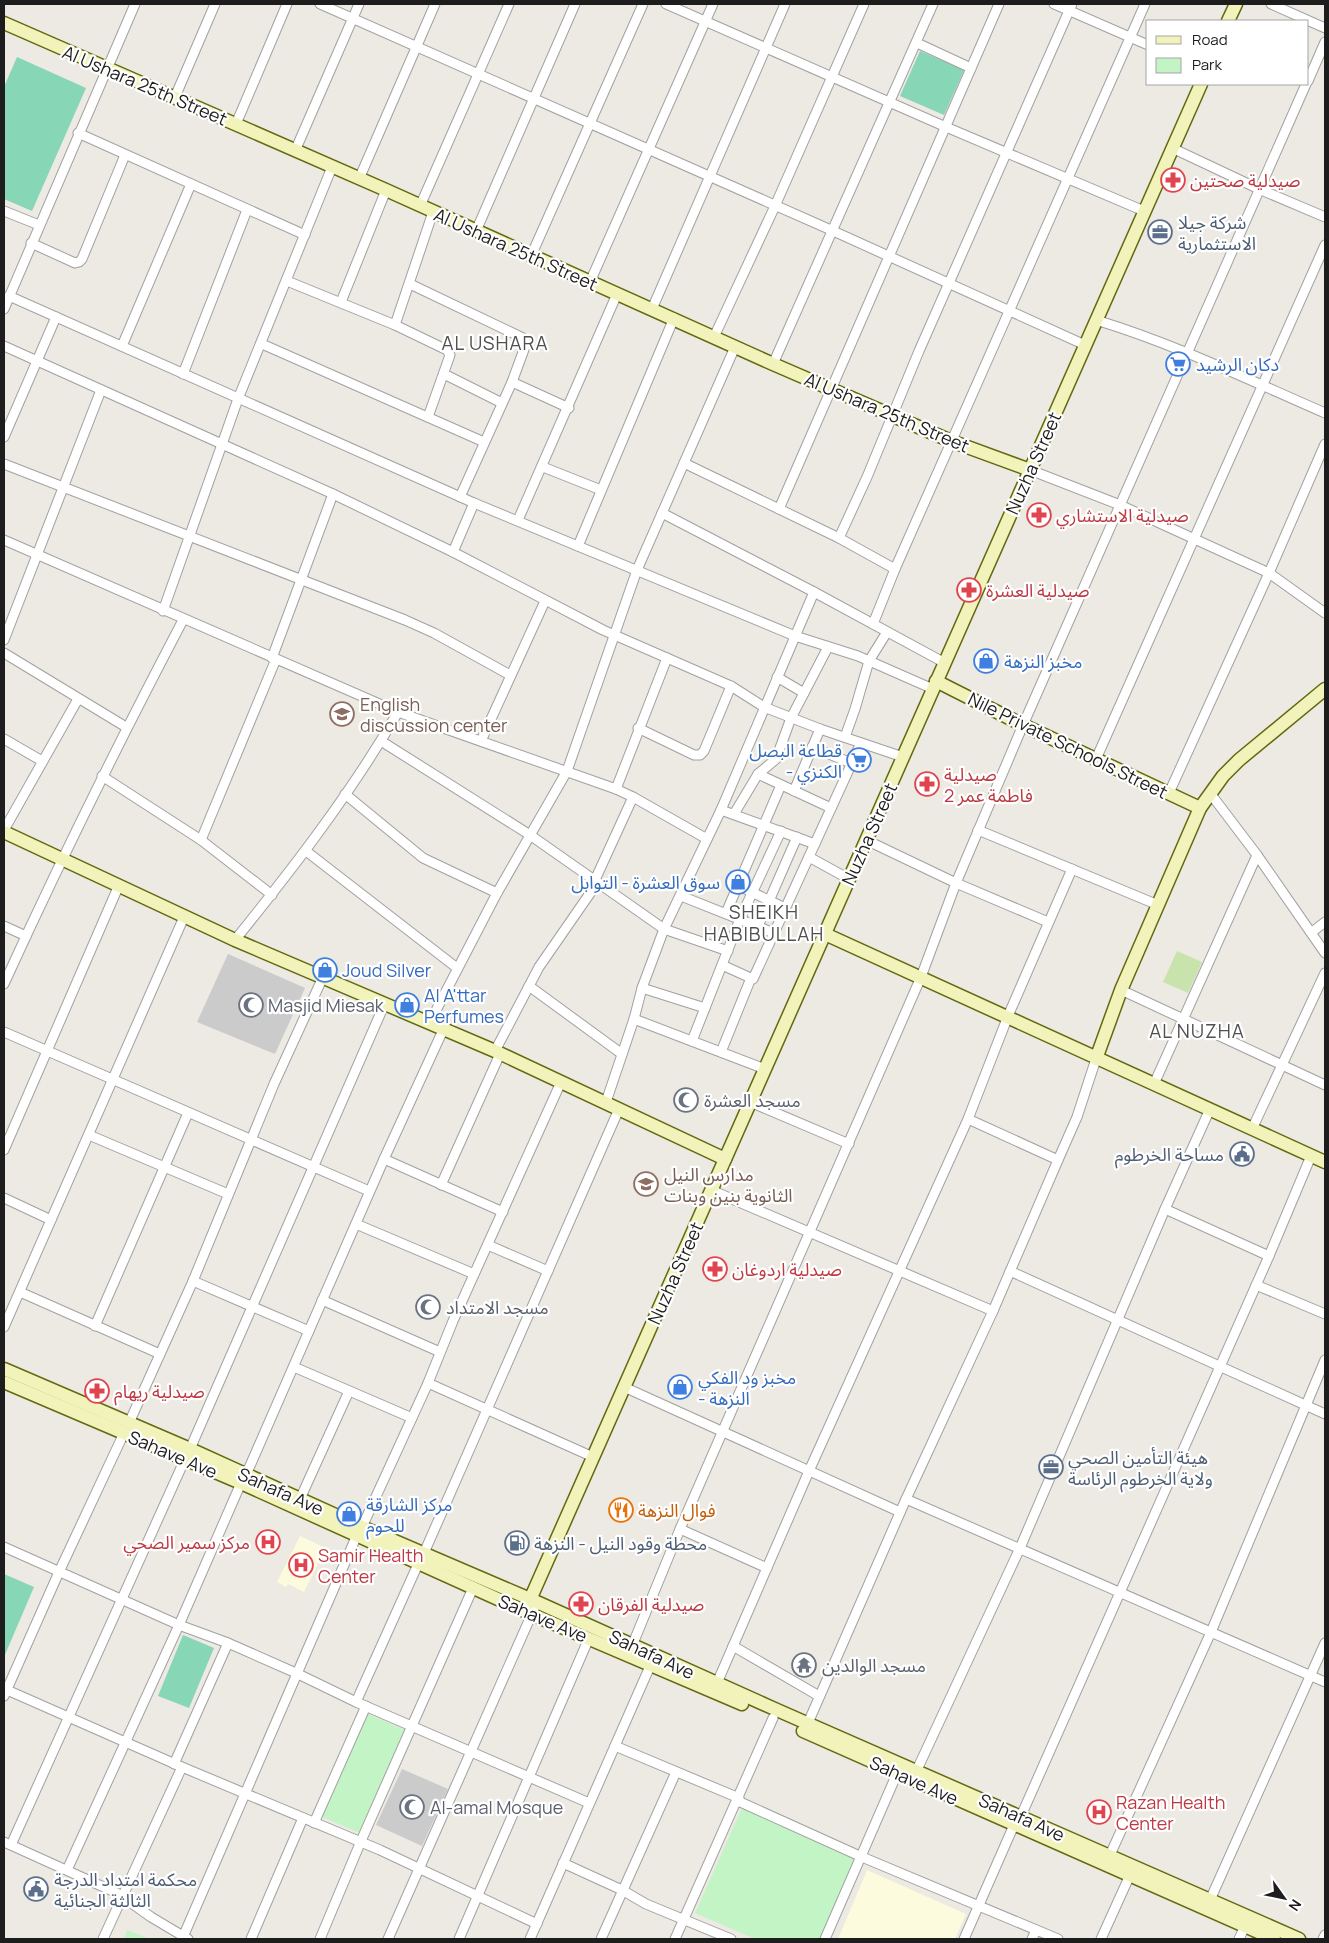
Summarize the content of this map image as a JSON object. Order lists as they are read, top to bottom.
{
  "streets": {
    "street": [
      "Al Ushara 25th Street",
      "Nuzha Street",
      "Nile Private Schools Street",
      "Sahave Ave",
      "Sahafa Ave"
    ]
  },
  "crossings": [
    ["Al Ushara 25th Street", "Nuzha Street"],
    ["Nuzha Street", "Nile Private Schools Street"],
    ["Nuzha Street", "Sahave Ave"],
    ["Nuzha Street", "Sahafa Ave"],
    ["Sahave Ave", "Sahafa Ave"]
  ],
  "districts": ["AL USHARA", "SHEIKH HABIBULLAH", "AL NUZHA"],
  "places": {
    "pharmacy": [
      "صيدلية صحتين",
      "صيدلية الاستشاري",
      "صيدلية العشرة",
      "صيدلية فاطمة عمر 2",
      "صيدلية اردوغان",
      "صيدلية ريهام",
      "صيدلية الفرقان"
    ],
    "office": ["شركة جيلا الاستثمارية", "هيئة التأمين الصحي ولاية الخرطوم الرئاسة"],
    "supermarket": ["دكان الرشيد", "قطاعة البصل - الكنزي"],
    "shop": [
      "مخبز النزهة",
      "سوق العشرة - التوابل",
      "Joud Silver",
      "Al A'ttar Perfumes",
      "مخبز ود الفكي - النزهة",
      "مركز الشارقة للحوم"
    ],
    "school or university": ["English discussion center", "مدارس النيل الثانوية بنين وبنات"],
    "mosque": [
      "Masjid Miesak",
      "مسجد العشرة",
      "مسجد الامتداد",
      "Al-amal Mosque"
    ],
    "public building": ["مساحة الخرطوم", "محكمة امتداد الدرجة الثالثة الجنائية"],
    "restaurant": ["فوال النزهة"],
    "hospital": ["مركز سمير الصحي", "Samir Health Center", "Razan Health Center"],
    "fuel station": ["محطة وقود النيل - النزهة"],
    "temple": ["مسجد الوالدين"]
  },
  "legend": ["Road", "Park"],
  "north": "bottom right"
}
